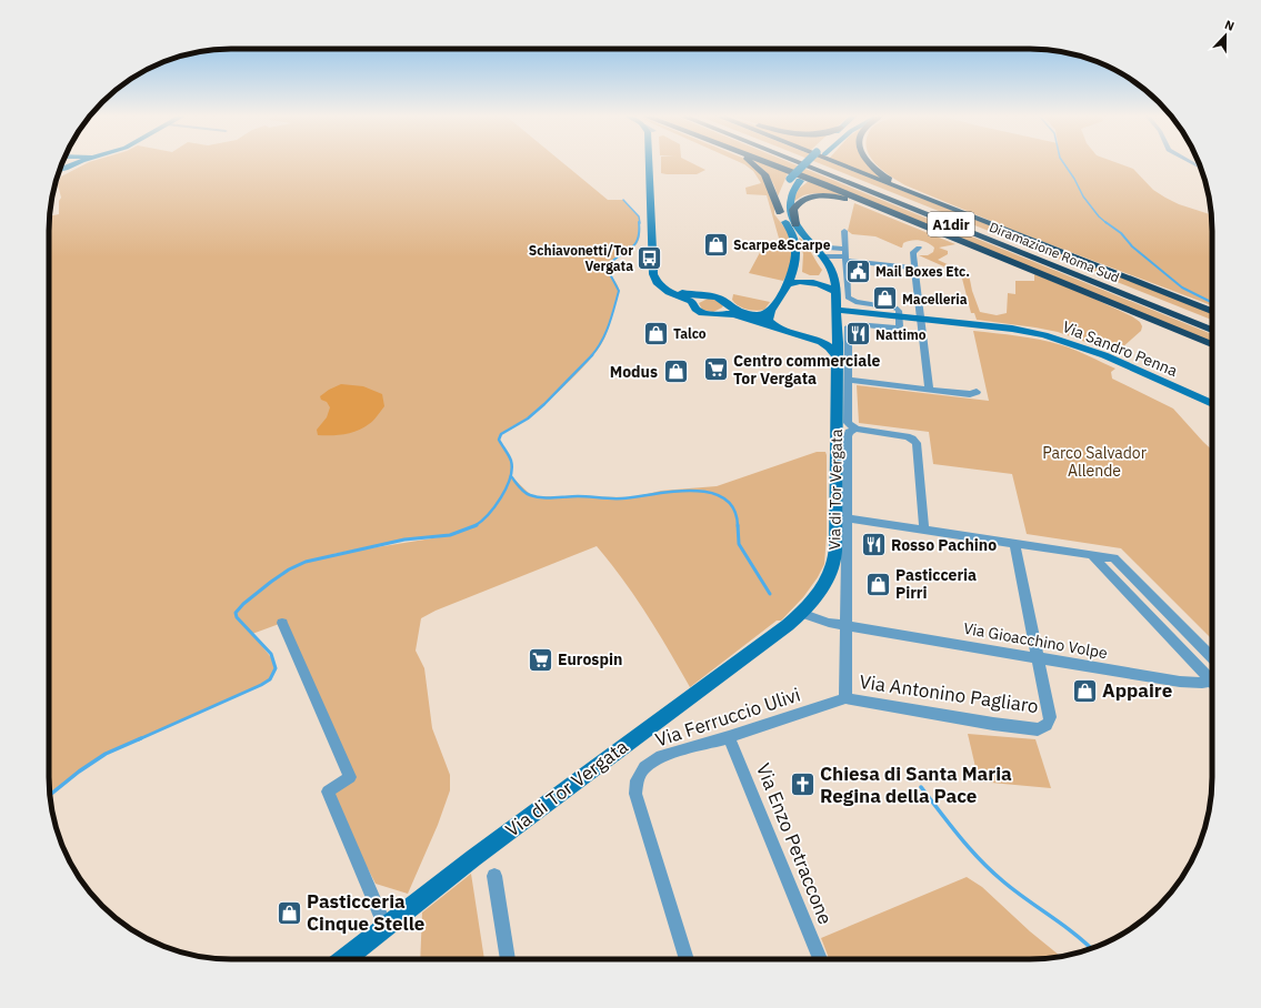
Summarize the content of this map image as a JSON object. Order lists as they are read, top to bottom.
{
  "streets": {
    "highway": ["A1dir", "Diramazione Roma Sud"],
    "main road": ["Via Sandro Penna", "Via di Tor Vergata"],
    "street": [
      "Via Gioacchino Volpe",
      "Via Antonino Pagliaro",
      "Via Ferruccio Ulivi",
      "Via Enzo Petraccone"
    ]
  },
  "crossings": [
    ["Via Sandro Penna", "Via di Tor Vergata"],
    ["Via di Tor Vergata", "Via Gioacchino Volpe"],
    ["Via di Tor Vergata", "Via Antonino Pagliaro"],
    ["Via di Tor Vergata", "Via Ferruccio Ulivi"],
    ["Via Gioacchino Volpe", "Via Antonino Pagliaro"],
    ["Via Antonino Pagliaro", "Via Ferruccio Ulivi"],
    ["Via Ferruccio Ulivi", "Via Enzo Petraccone"]
  ],
  "parks": ["Parco Salvador Allende"],
  "places": {
    "shop": [
      "Scarpe&Scarpe",
      "Macelleria",
      "Talco",
      "Modus",
      "Pasticceria Pirri",
      "Appaire",
      "Pasticceria Cinque Stelle"
    ],
    "bus stop": ["Schiavonetti/Tor Vergata"],
    "public building": ["Mail Boxes Etc."],
    "restaurant": ["Nattimo", "Rosso Pachino"],
    "supermarket": ["Centro commerciale Tor Vergata", "Eurospin"],
    "church": ["Chiesa di Santa Maria Regina della Pace"]
  },
  "north": "top"
}
